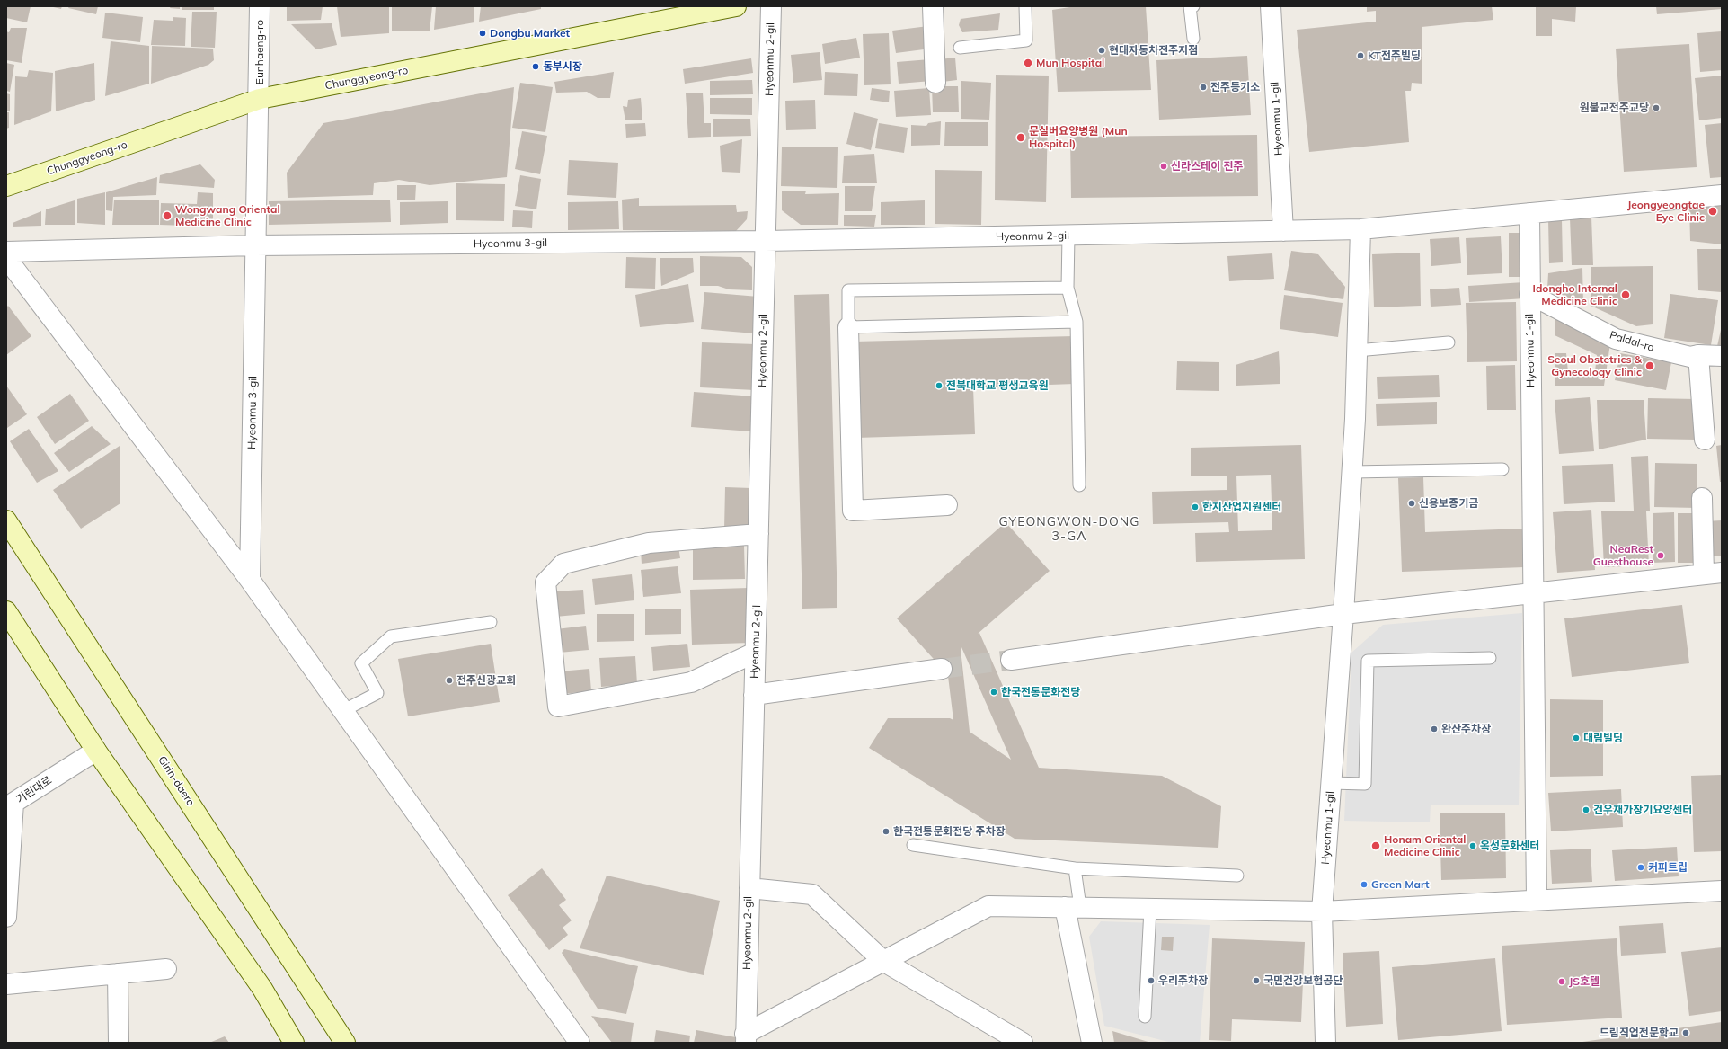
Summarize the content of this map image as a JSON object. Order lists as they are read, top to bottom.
{
  "streets": {
    "street": [
      "Eunhaeng-ro",
      "Hyeonmu 2-gil",
      "Chunggyeong-ro",
      "Hyeonmu 1-gil",
      "Hyeonmu 3-gil",
      "Paldal-ro",
      "Girin-daero",
      "기린대로"
    ]
  },
  "crossings": [
    ["Eunhaeng-ro", "Chunggyeong-ro"],
    ["Eunhaeng-ro", "Hyeonmu 3-gil"],
    ["Hyeonmu 2-gil", "Hyeonmu 1-gil"],
    ["Hyeonmu 2-gil", "Hyeonmu 3-gil"],
    ["Chunggyeong-ro", "Hyeonmu 3-gil"],
    ["Hyeonmu 1-gil", "Paldal-ro"]
  ],
  "districts": ["GYEONGWON-DONG 3-GA"],
  "places": [
    "Dongbu Market",
    "현대자동차전주지점",
    "KT전주빌딩",
    "Mun Hospital",
    "동부시장",
    "전주등기소",
    "원불교전주교당",
    "문실버요양병원 (Mun Hospital)",
    "신라스테이 전주",
    "Jeongyeongtae Eye Clinic",
    "Wongwang Oriental Medicine Clinic",
    "Idongho Internal Medicine Clinic",
    "Seoul Obstetrics & Gynecology Clinic",
    "전북대학교 평생교육원",
    "신용보증기금",
    "한지산업지원센터",
    "NeaRest Guesthouse",
    "전주신광교회",
    "한국전통문화전당",
    "완산주차장",
    "대림빌딩",
    "건우재가장기요양센터",
    "한국전통문화전당 주차장",
    "Honam Oriental Medicine Clinic",
    "옥성문화센터",
    "커피트립",
    "Green Mart",
    "우리주차장",
    "국민건강보험공단",
    "JS호텔",
    "드림직업전문학교"
  ]
}
